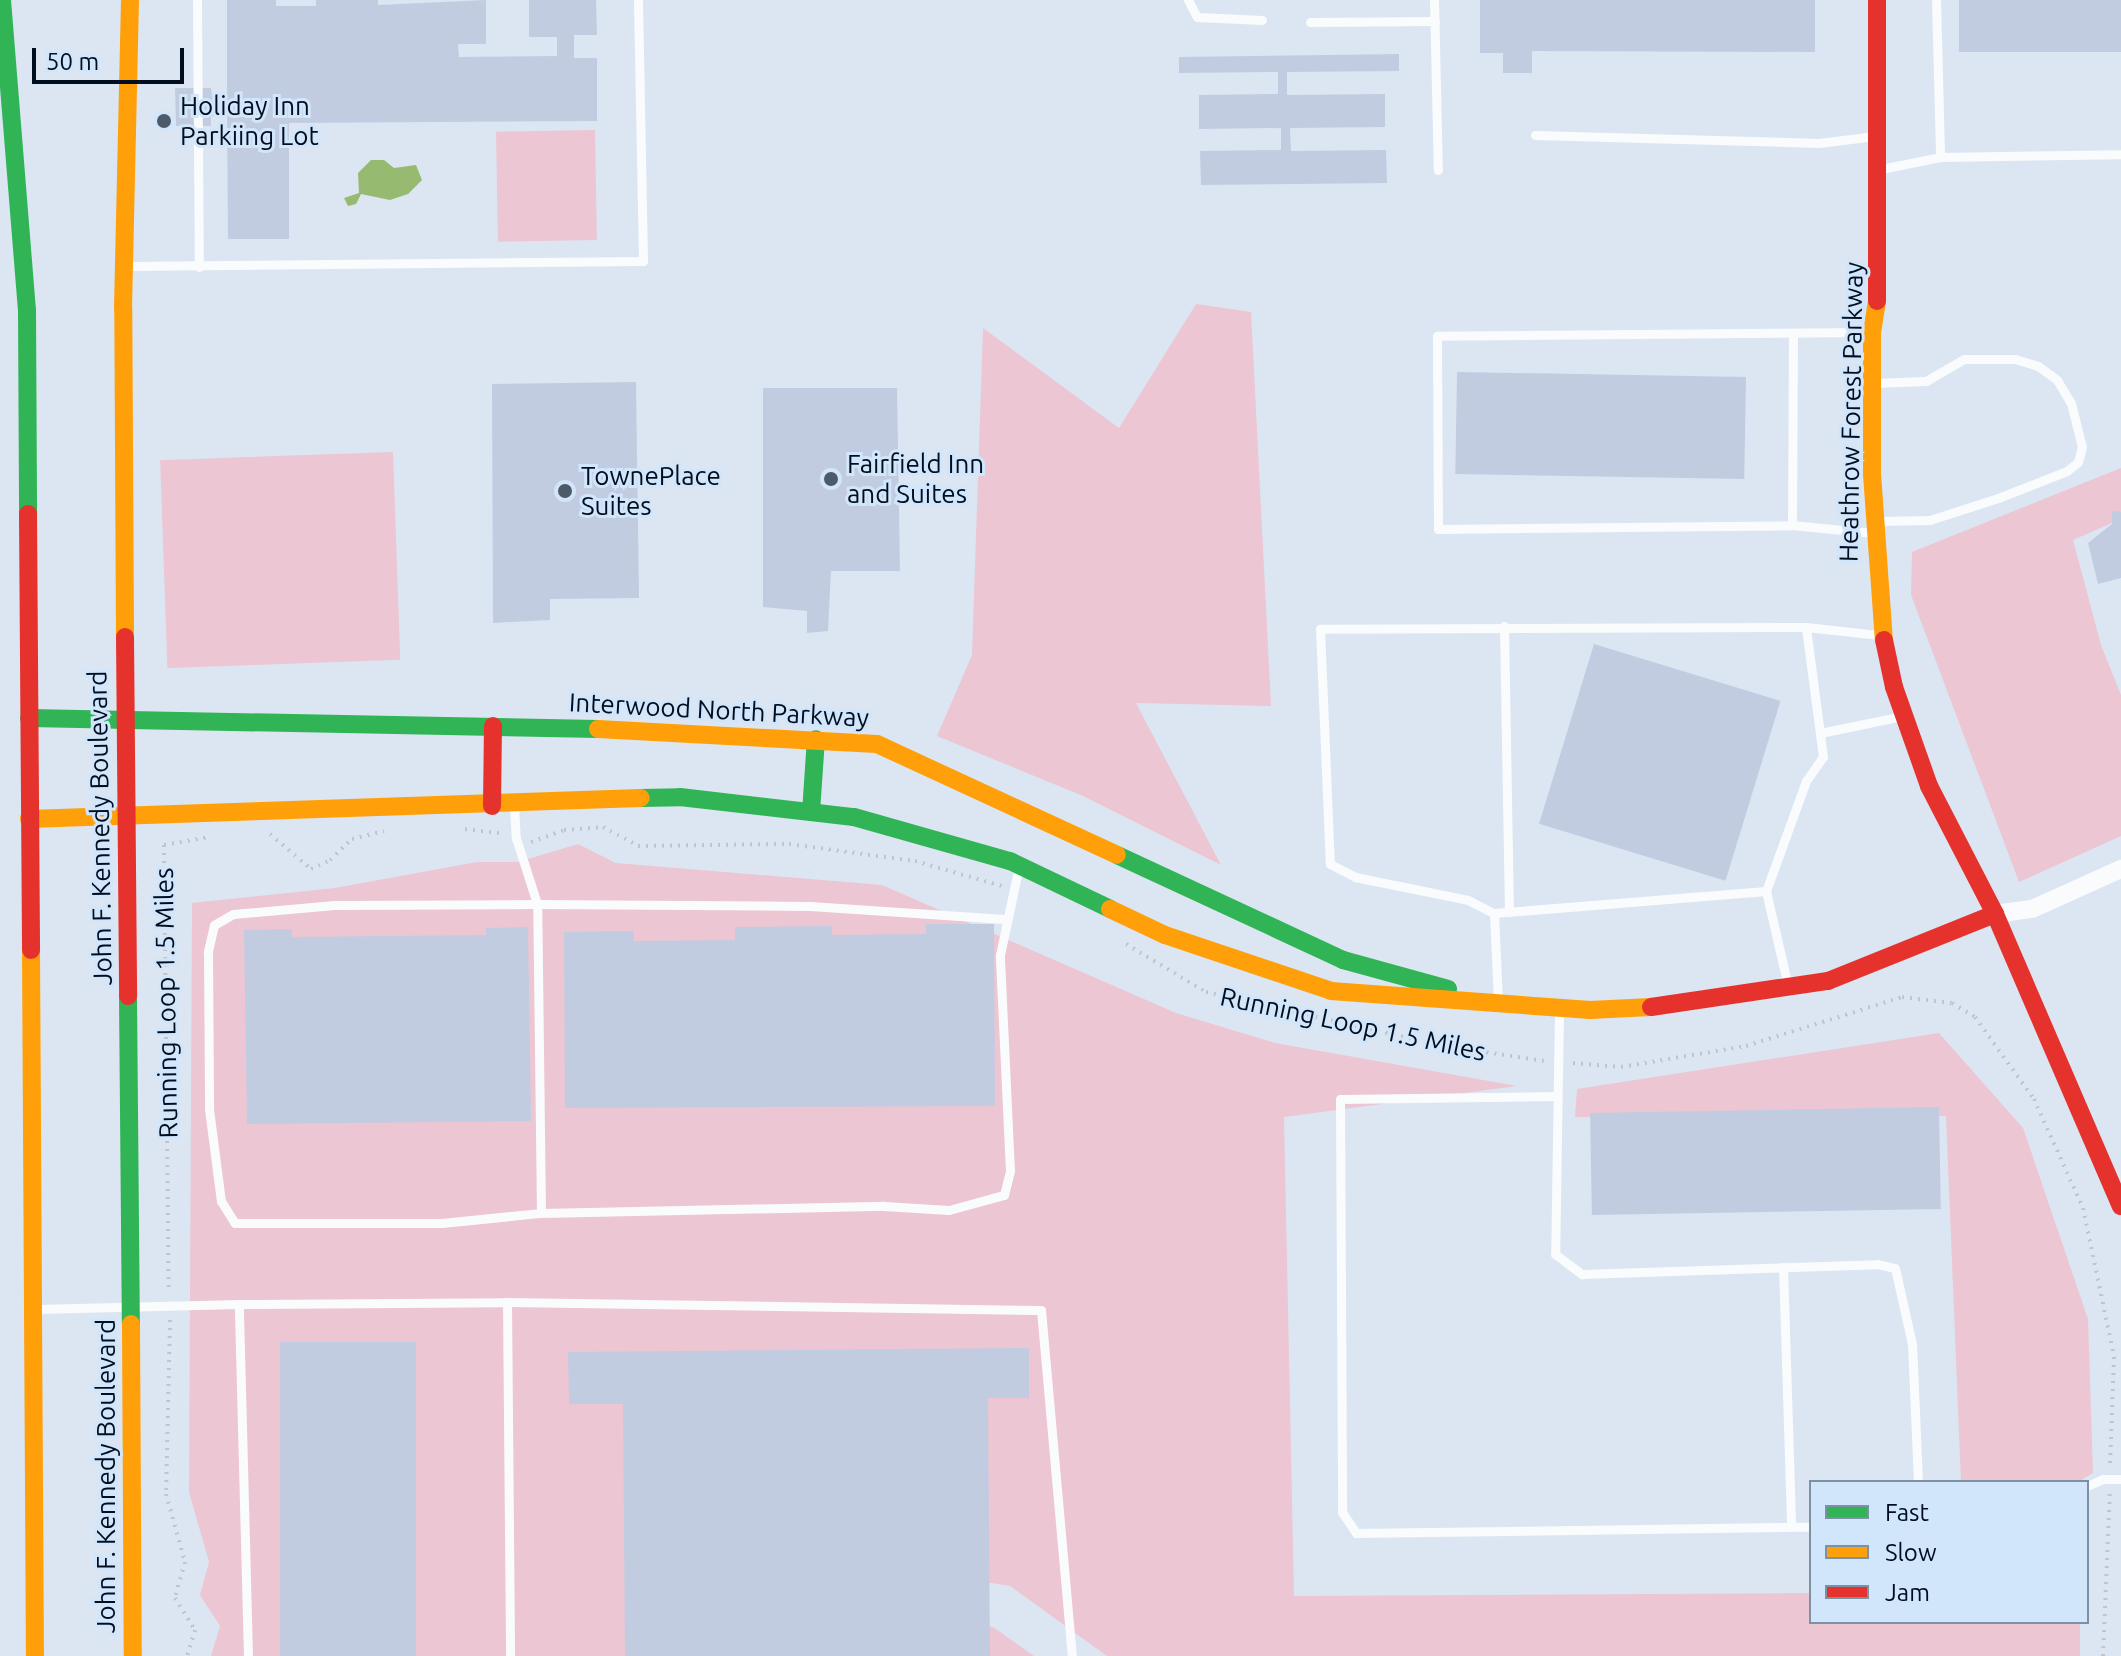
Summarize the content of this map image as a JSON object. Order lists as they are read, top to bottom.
{
  "streets": {
    "street": ["Heathrow Forest Parkway", "Interwood North Parkway", "John F. Kennedy Boulevard"],
    "path": ["Running Loop 1.5 Miles"]
  },
  "crossings": [
    ["Heathrow Forest Parkway", "Interwood North Parkway"],
    ["Interwood North Parkway", "John F. Kennedy Boulevard"]
  ],
  "places": ["Holiday Inn Parkiing Lot", "Fairfield Inn and Suites", "TownePlace Suites"],
  "legend": ["Fast", "Slow", "Jam"],
  "scale_bar": "50 m"
}
